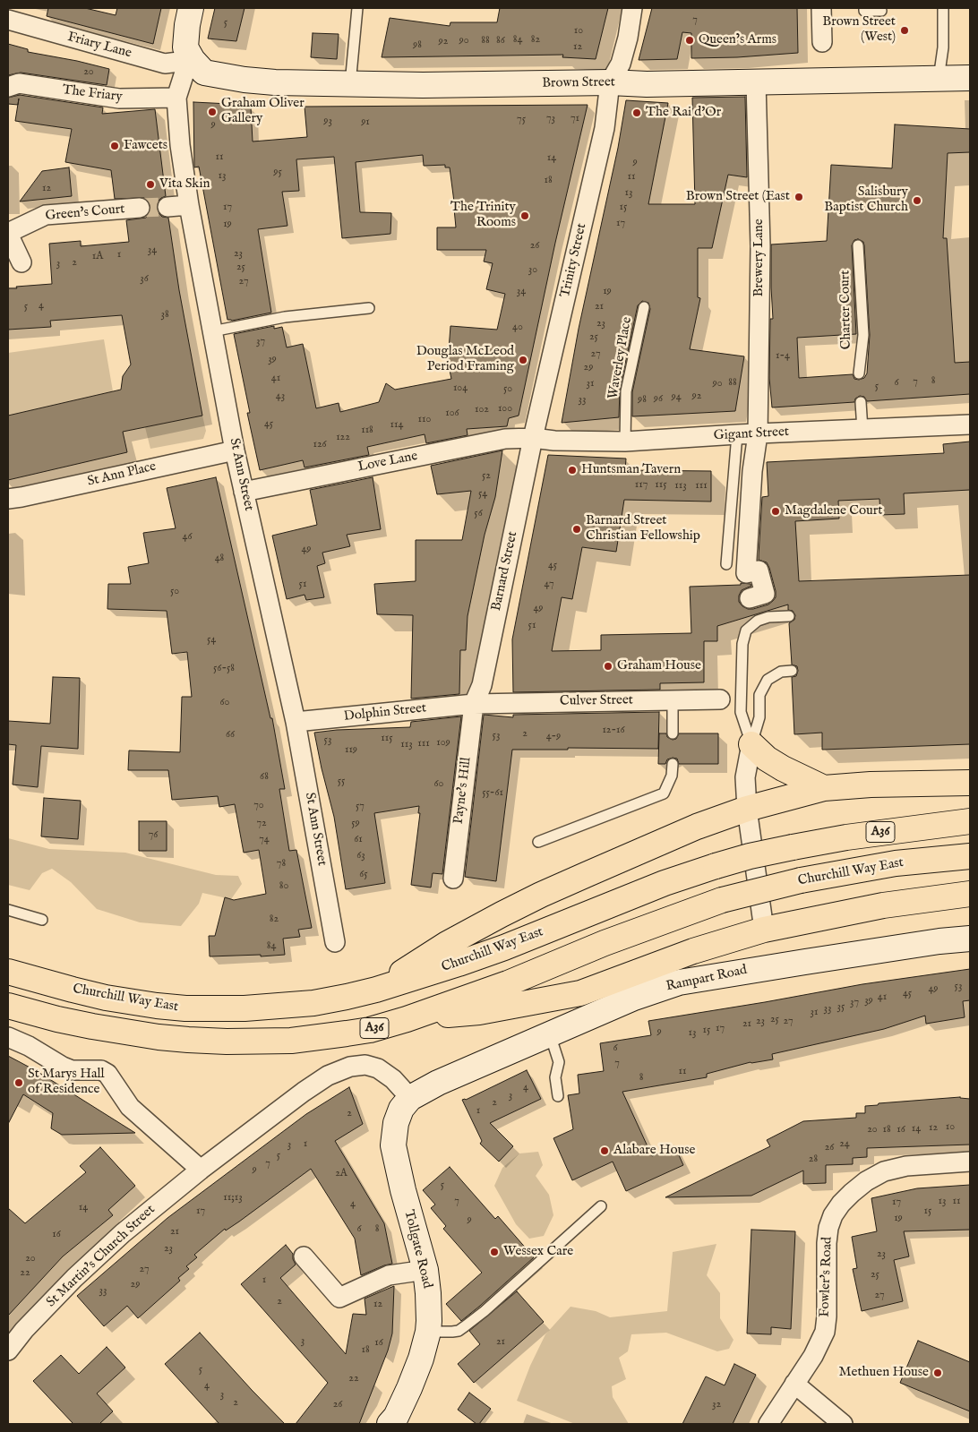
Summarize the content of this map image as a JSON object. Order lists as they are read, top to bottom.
{
  "streets": {
    "highway": ["A36", "Churchill Way East"],
    "street": [
      "Friary Lane",
      "Brown Street",
      "The Friary",
      "Green's Court",
      "Brewery Lane",
      "Trinity Street",
      "Gigant Street",
      "Love Lane",
      "St Ann Place",
      "St Ann Street",
      "Barnard Street",
      "Culver Street",
      "Dolphin Street",
      "Payne's Hill",
      "Rampart Road",
      "Tollgate Road",
      "St Martin's Church Street",
      "Fowler's Road"
    ],
    "lane": ["Charter Court", "Waverley Place"]
  },
  "crossings": [
    ["Friary Lane", "Brown Street"],
    ["Friary Lane", "St Ann Street"],
    ["Brown Street", "Brewery Lane"],
    ["Brown Street", "Trinity Street"],
    ["Brown Street", "St Ann Street"],
    ["The Friary", "St Ann Street"],
    ["Brewery Lane", "Gigant Street"],
    ["Trinity Street", "Gigant Street"],
    ["Trinity Street", "Love Lane"],
    ["Trinity Street", "Barnard Street"],
    ["Waverley Place", "Gigant Street"],
    ["Gigant Street", "Love Lane"],
    ["Gigant Street", "Barnard Street"],
    ["Love Lane", "St Ann Street"],
    ["Love Lane", "Barnard Street"],
    ["St Ann Place", "St Ann Street"],
    ["St Ann Street", "Dolphin Street"],
    ["Barnard Street", "Culver Street"],
    ["Barnard Street", "Dolphin Street"],
    ["Barnard Street", "Payne's Hill"],
    ["Culver Street", "Dolphin Street"],
    ["Culver Street", "Payne's Hill"],
    ["Dolphin Street", "Payne's Hill"],
    ["Rampart Road", "Tollgate Road"],
    ["Rampart Road", "St Martin's Church Street"],
    ["Tollgate Road", "St Martin's Church Street"]
  ],
  "places": [
    "Brown Street (West)",
    "Queen’s Arms",
    "Graham Oliver Gallery",
    "The Rai d'Or",
    "Fawcets",
    "Vita Skin",
    "Brown Street (East",
    "Salisbury Baptist Church",
    "The Trinity Rooms",
    "Douglas McLeod Period Framing",
    "Huntsman Tavern",
    "Magdalene Court",
    "Barnard Street Christian Fellowship",
    "Graham House",
    "St Marys Hall of Residence",
    "Alabare House",
    "Wessex Care",
    "Methuen House"
  ],
  "house_numbers": [
    "7",
    "5",
    "10",
    "84",
    "82",
    "90",
    "88",
    "86",
    "92",
    "98",
    "12",
    "20",
    "73",
    "71",
    "75",
    "93",
    "91",
    "9",
    "11",
    "14",
    "9",
    "95",
    "13",
    "11",
    "18",
    "12",
    "13",
    "17",
    "15",
    "17",
    "19",
    "26",
    "34",
    "23",
    "1",
    "1A",
    "2",
    "3",
    "25",
    "30",
    "36",
    "27",
    "34",
    "19",
    "4",
    "5",
    "21",
    "38",
    "23",
    "40",
    "25",
    "37",
    "27",
    "1-4",
    "39",
    "29",
    "41",
    "8",
    "7",
    "88",
    "6",
    "31",
    "90",
    "5",
    "104",
    "50",
    "43",
    "92",
    "94",
    "96",
    "33",
    "98",
    "100",
    "102",
    "106",
    "110",
    "45",
    "114",
    "118",
    "122",
    "126",
    "52",
    "117",
    "115",
    "113",
    "111",
    "54",
    "56",
    "46",
    "49",
    "48",
    "45",
    "51",
    "47",
    "50",
    "49",
    "51",
    "54",
    "56-58",
    "60",
    "12-16",
    "2",
    "66",
    "53",
    "4-9",
    "115",
    "53",
    "109",
    "111",
    "113",
    "119",
    "68",
    "55",
    "60",
    "55-61",
    "70",
    "57",
    "72",
    "59",
    "76",
    "74",
    "61",
    "63",
    "78",
    "65",
    "80",
    "82",
    "84",
    "53",
    "49",
    "45",
    "41",
    "39",
    "37",
    "35",
    "33",
    "31",
    "25",
    "23",
    "27",
    "21",
    "17",
    "15",
    "9",
    "13",
    "6",
    "7",
    "11",
    "8",
    "4",
    "3",
    "2",
    "1",
    "2",
    "10",
    "12",
    "14",
    "20",
    "18",
    "16",
    "1",
    "24",
    "3",
    "26",
    "5",
    "28",
    "7",
    "9",
    "2A",
    "5",
    "11;13",
    "7",
    "13",
    "11",
    "17",
    "4",
    "14",
    "17",
    "15",
    "19",
    "9",
    "6",
    "8",
    "21",
    "16",
    "23",
    "23",
    "20",
    "27",
    "22",
    "25",
    "1",
    "29",
    "33",
    "27",
    "2",
    "12",
    "3",
    "21",
    "16",
    "18",
    "5",
    "22",
    "4",
    "3",
    "2",
    "26",
    "32"
  ]
}
